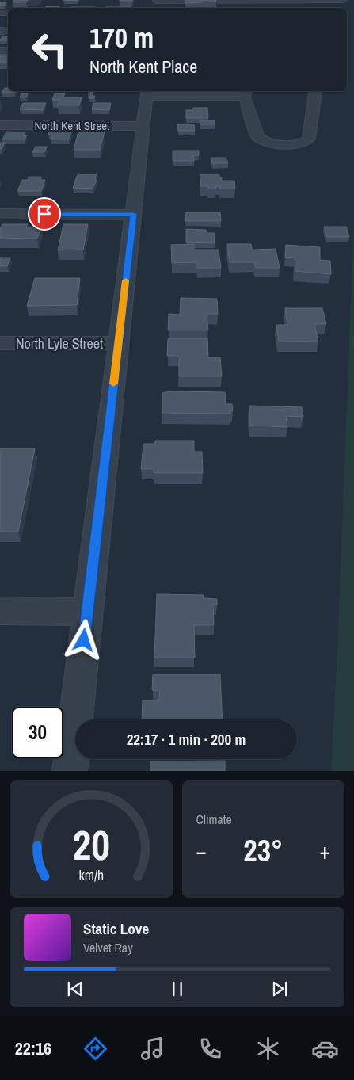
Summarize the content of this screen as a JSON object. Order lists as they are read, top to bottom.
{
  "streets": {
    "street": ["North Kent Street", "North Lyle Street"]
  },
  "page": {
    "turn": ["170 m", "North Kent Place"],
    "limit": "30",
    "trip": "22:17 · 1 min · 200 m",
    "tile": "Climate",
    "heat": ["−", "23°", "+"],
    "song": ["Static Love", "Velvet Ray"],
    "tabs": "22:16",
    "gauge": ["20", "km/h"]
  }
}
